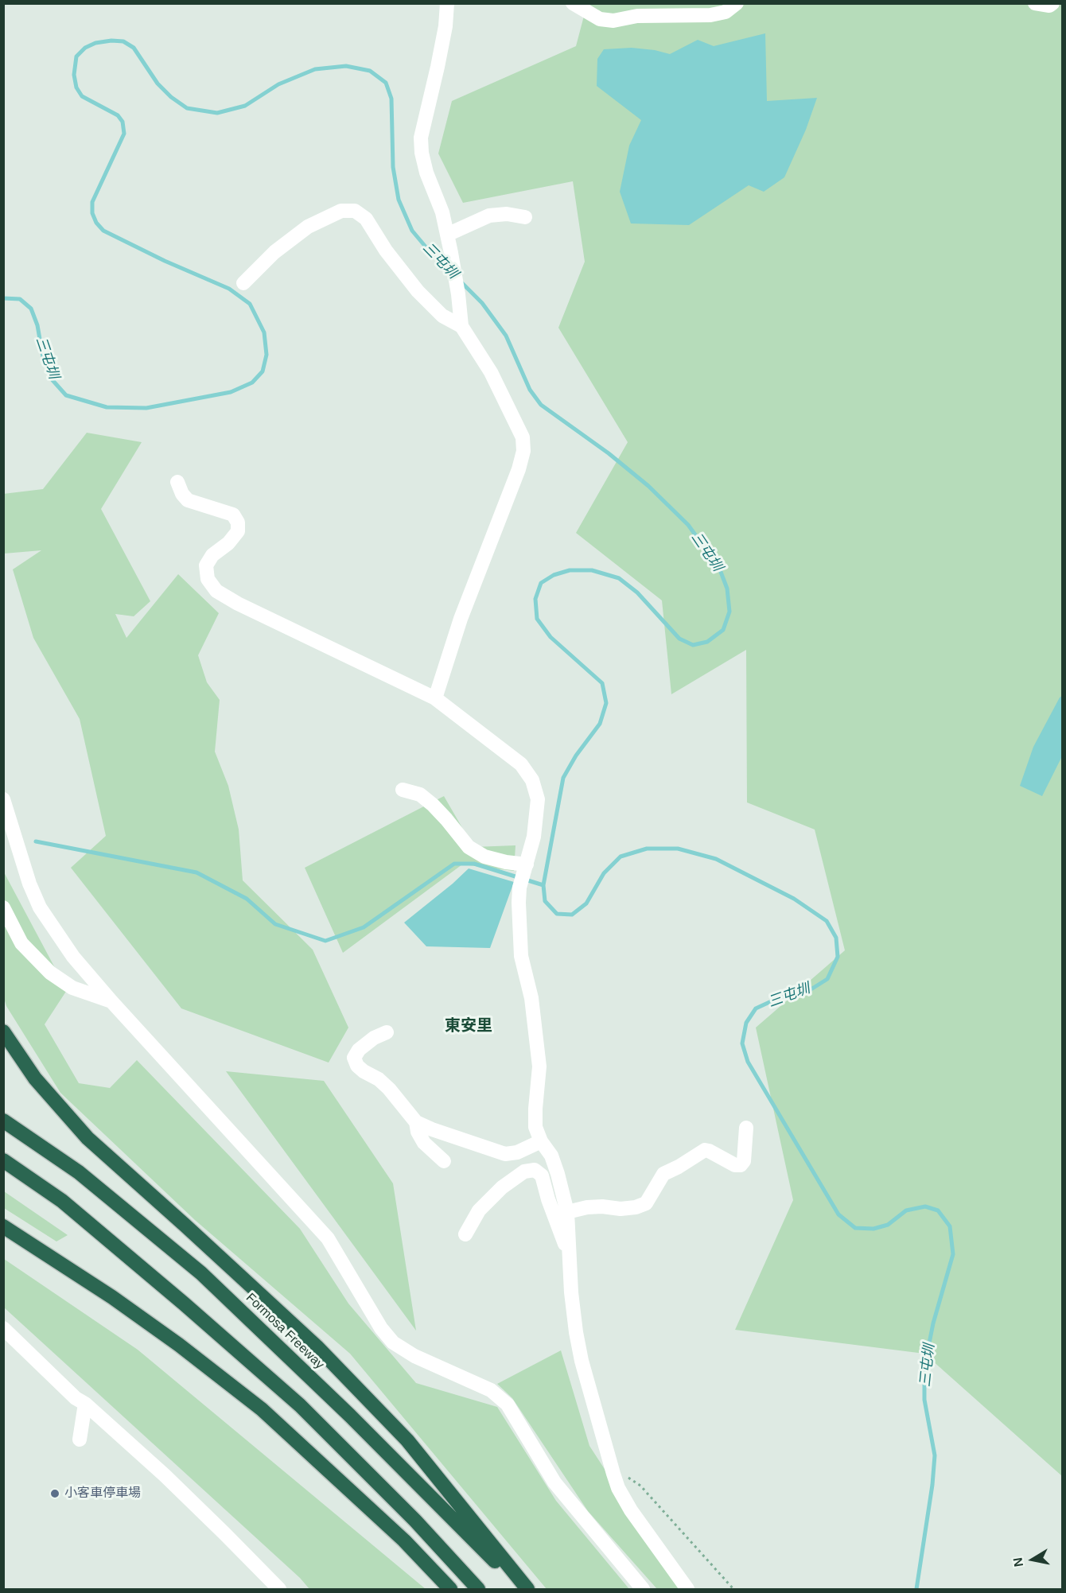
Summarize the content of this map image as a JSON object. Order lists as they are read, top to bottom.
{
  "streets": {
    "highway": ["Formosa Freeway"]
  },
  "districts": ["東安里"],
  "water": ["三屯圳"],
  "places": ["小客車停車場"],
  "north": "left"
}
